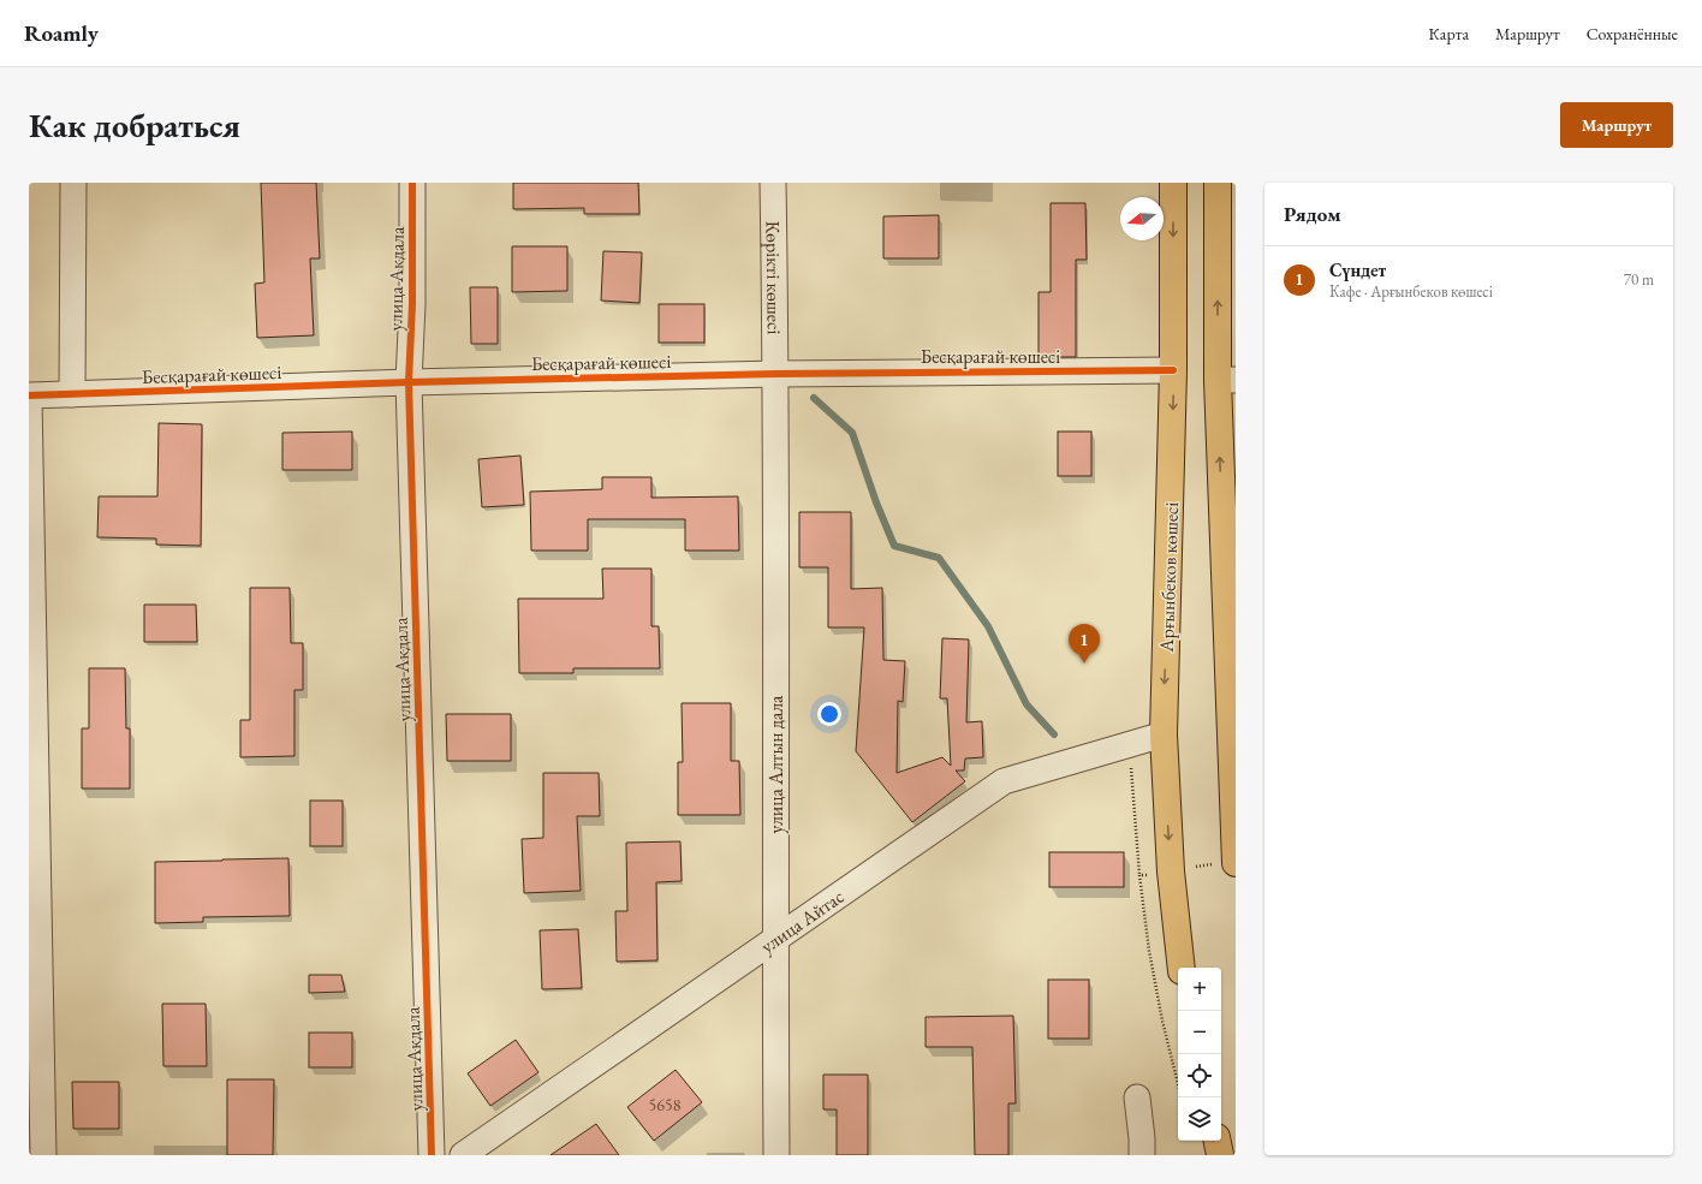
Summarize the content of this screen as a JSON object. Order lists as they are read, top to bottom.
{
  "streets": {
    "main road": ["Арғынбеков көшесі"],
    "street": [
      "Көрікті көшесі",
      "улица Акдала",
      "Бесқарағай көшесі",
      "улица Алтын дала",
      "улица Айтас"
    ]
  },
  "crossings": [
    ["Көрікті көшесі", "Бесқарағай көшесі"],
    ["Көрікті көшесі", "улица Алтын дала"],
    ["улица Акдала", "Бесқарағай көшесі"],
    ["Бесқарағай көшесі", "Арғынбеков көшесі"],
    ["Бесқарағай көшесі", "улица Алтын дала"],
    ["Арғынбеков көшесі", "улица Айтас"],
    ["улица Алтын дала", "улица Айтас"]
  ],
  "house_numbers": ["5658"],
  "north": "left",
  "page": {
    "header": "Roamly",
    "nav": ["Карта", "Маршрут", "Сохранённые"],
    "buttons": "Маршрут",
    "title": "Как добраться",
    "heading": "Рядом",
    "list": [
      {
        "mark": "1",
        "name": "Сүндет",
        "note": "Кафе · Арғынбеков көшесі",
        "value": "70 m"
      }
    ],
    "pins": "1",
    "map_buttons": ["+", "−"]
  }
}
